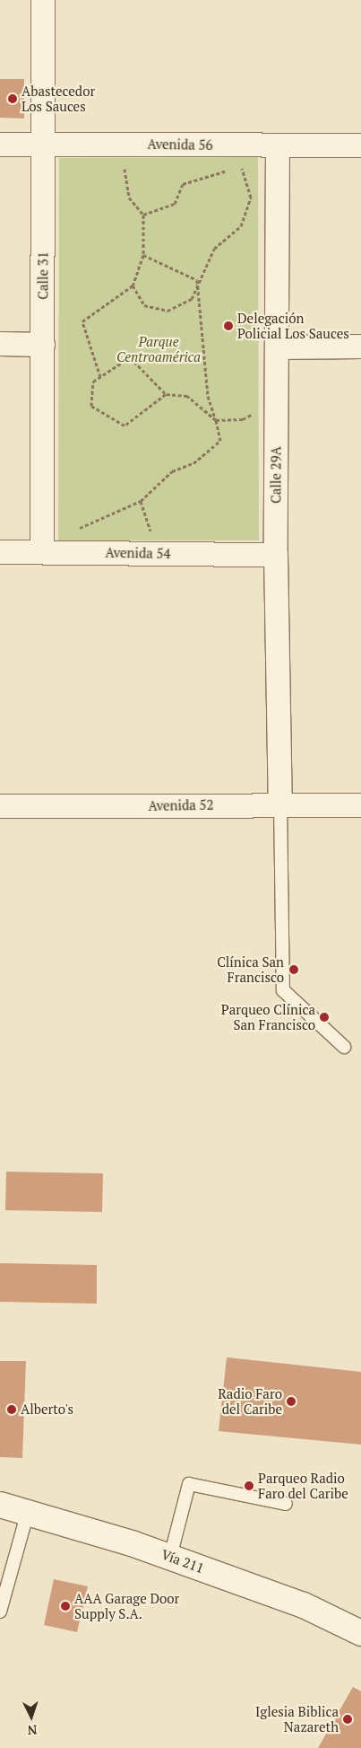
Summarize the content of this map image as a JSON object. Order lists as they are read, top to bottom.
{
  "streets": {
    "main road": ["Vía 211"],
    "street": [
      "Avenida 56",
      "Calle 31",
      "Calle 29A",
      "Avenida 54",
      "Avenida 52"
    ]
  },
  "crossings": [
    ["Avenida 56", "Calle 31"],
    ["Avenida 56", "Calle 29A"],
    ["Calle 31", "Avenida 54"],
    ["Calle 29A", "Avenida 54"],
    ["Calle 29A", "Avenida 52"]
  ],
  "parks": ["Parque Centroamérica"],
  "places": [
    "Abastecedor Los Sauces",
    "Delegación Policial Los Sauces",
    "Clínica San Francisco",
    "Parqueo Clínica San Francisco",
    "Radio Faro del Caribe",
    "Alberto's",
    "Parqueo Radio Faro del Caribe",
    "AAA Garage Door Supply S.A.",
    "Iglesia Biblica Nazareth"
  ],
  "north": "bottom"
}
